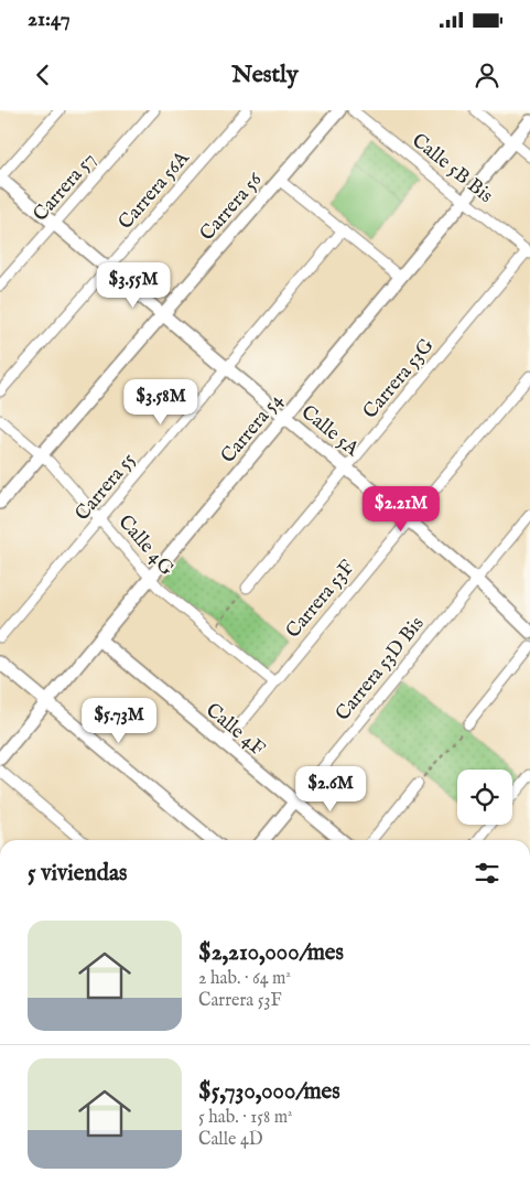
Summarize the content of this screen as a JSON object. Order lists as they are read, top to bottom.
{
  "streets": {
    "street": [
      "Calle 5B Bis",
      "Carrera 57",
      "Carrera 56A",
      "Carrera 56",
      "Carrera 53G",
      "Carrera 54",
      "Calle 5A",
      "Carrera 55",
      "Calle 4G",
      "Carrera 53F",
      "Carrera 53D Bis",
      "Calle 4F"
    ]
  },
  "crossings": [
    ["Calle 5B Bis", "Carrera 53G"],
    ["Calle 5B Bis", "Carrera 54"],
    ["Carrera 57", "Calle 5A"],
    ["Carrera 56A", "Calle 5A"],
    ["Carrera 56", "Calle 5A"],
    ["Carrera 56", "Calle 4G"],
    ["Carrera 53G", "Calle 5A"],
    ["Carrera 54", "Calle 5A"],
    ["Carrera 54", "Calle 4G"],
    ["Carrera 54", "Calle 4F"],
    ["Calle 5A", "Carrera 55"],
    ["Calle 5A", "Carrera 53F"],
    ["Calle 5A", "Carrera 53D Bis"],
    ["Carrera 55", "Calle 4G"],
    ["Calle 4G", "Carrera 53F"],
    ["Carrera 53F", "Calle 4F"],
    ["Carrera 53D Bis", "Calle 4F"]
  ],
  "page": {
    "status": "21:47",
    "header": "Nestly",
    "price": [
      "$3.55M",
      "$3.58M",
      "$2.21M",
      "$5.73M",
      "$2.6M"
    ],
    "heading": "5 viviendas",
    "list": [
      {
        "name": "$2,210,000/mes",
        "note": "2 hab. · 64 m² · Carrera 53F"
      },
      {
        "name": "$5,730,000/mes",
        "note": "5 hab. · 158 m² · Calle 4D"
      }
    ]
  }
}
